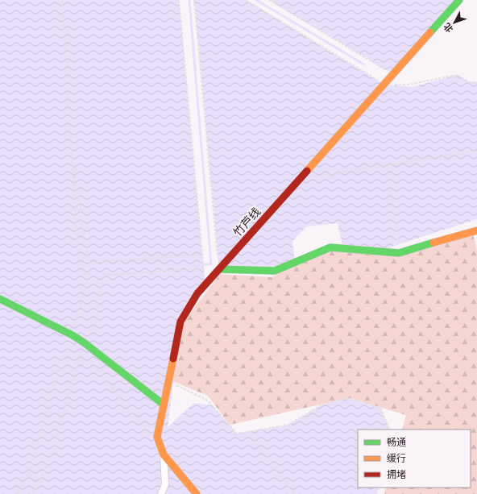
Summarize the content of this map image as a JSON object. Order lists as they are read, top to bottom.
{
  "streets": {
    "street": ["竹芦线"]
  },
  "legend": ["畅通", "缓行", "拥堵"],
  "north": "bottom left"
}
